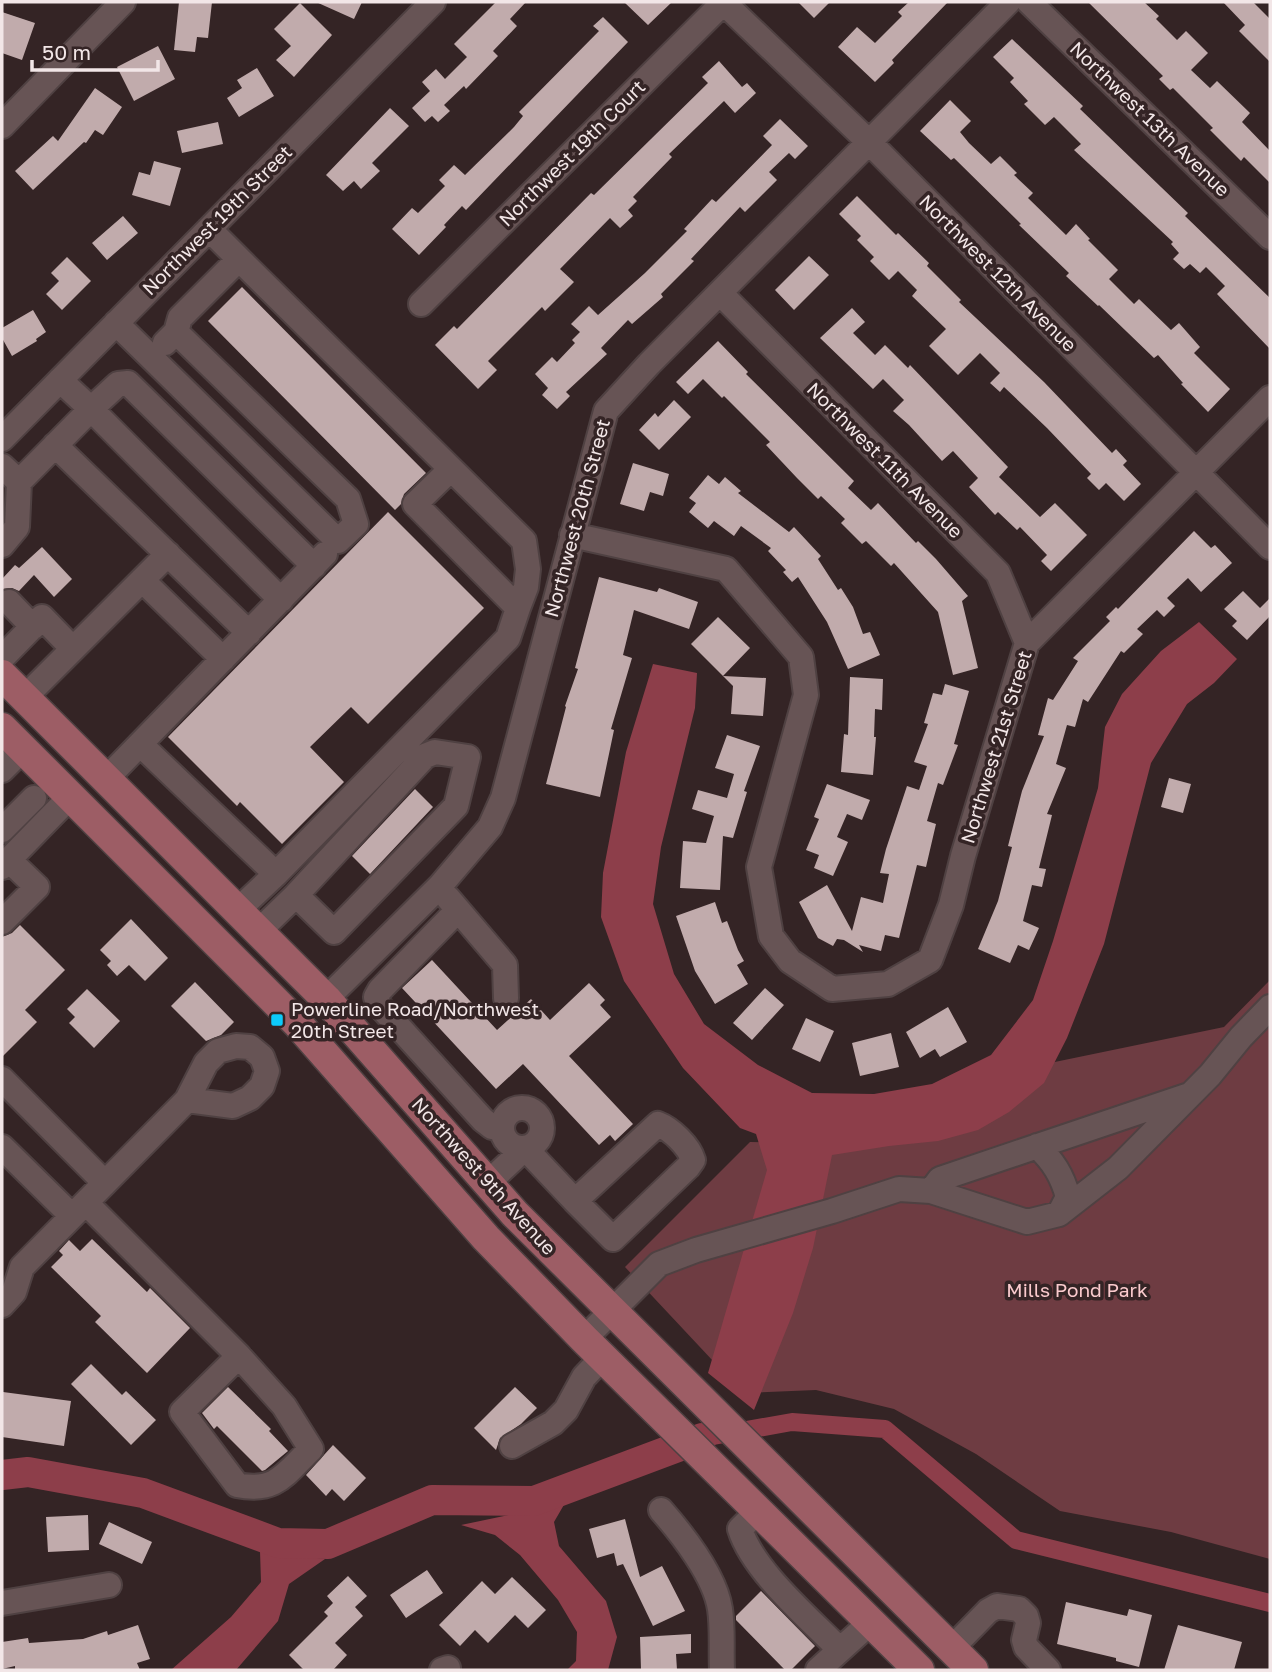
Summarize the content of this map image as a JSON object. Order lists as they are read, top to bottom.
{
  "streets": {
    "main road": ["Northwest 9th Avenue"],
    "street": [
      "Northwest 13th Avenue",
      "Northwest 19th Court",
      "Northwest 19th Street",
      "Northwest 12th Avenue",
      "Northwest 11th Avenue",
      "Northwest 20th Street",
      "Northwest 21st Street"
    ]
  },
  "crossings": [
    ["Northwest 19th Court", "Northwest 12th Avenue"],
    ["Northwest 12th Avenue", "Northwest 20th Street"],
    ["Northwest 12th Avenue", "Northwest 21st Street"],
    ["Northwest 11th Avenue", "Northwest 20th Street"],
    ["Northwest 11th Avenue", "Northwest 21st Street"],
    ["Northwest 20th Street", "Northwest 21st Street"],
    ["Northwest 20th Street", "Northwest 9th Avenue"]
  ],
  "parks": ["Mills Pond Park"],
  "places": {
    "transit": ["Powerline Road/Northwest 20th Street"]
  },
  "scale_bar": "50 m"
}
